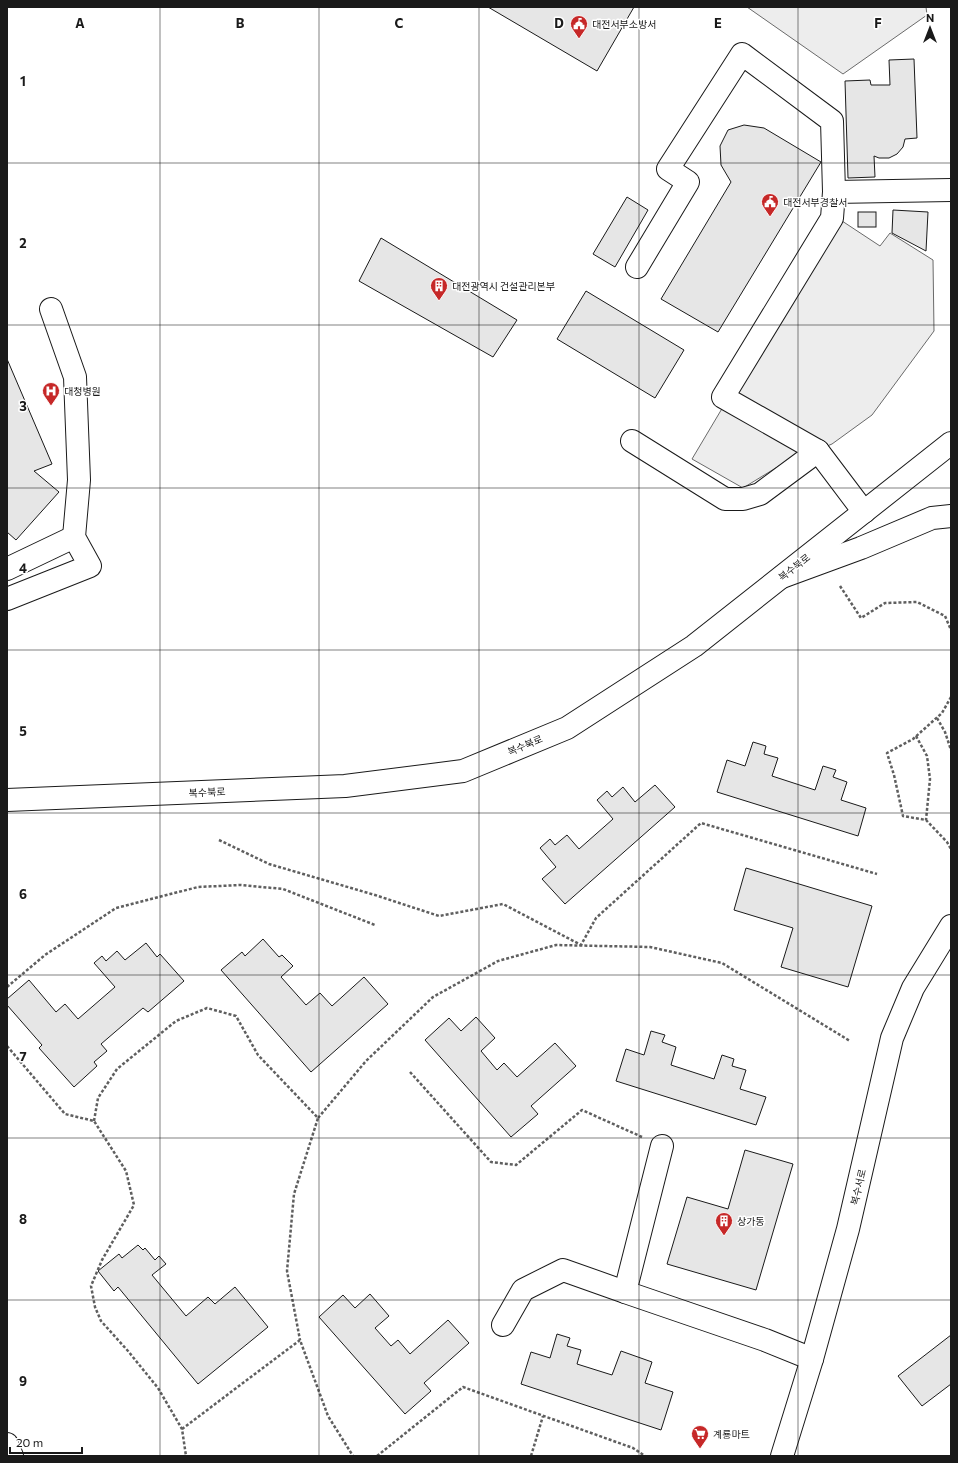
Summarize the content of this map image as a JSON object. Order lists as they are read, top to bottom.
{
  "streets": {
    "street": ["복수북로", "복수서로"]
  },
  "places": {
    "public building": ["대전서부소방서", "대전서부경찰서"],
    "building": ["대전광역시 건설관리본부", "상가동"],
    "hospital": ["대청병원"],
    "supermarket": ["계룡마트"]
  },
  "scale_bar": "20 m",
  "north": "top",
  "grid": {
    "columns": [
      "A",
      "B",
      "C",
      "D",
      "E",
      "F"
    ],
    "rows": [
      "1",
      "2",
      "3",
      "4",
      "5",
      "6",
      "7",
      "8",
      "9"
    ]
  }
}
